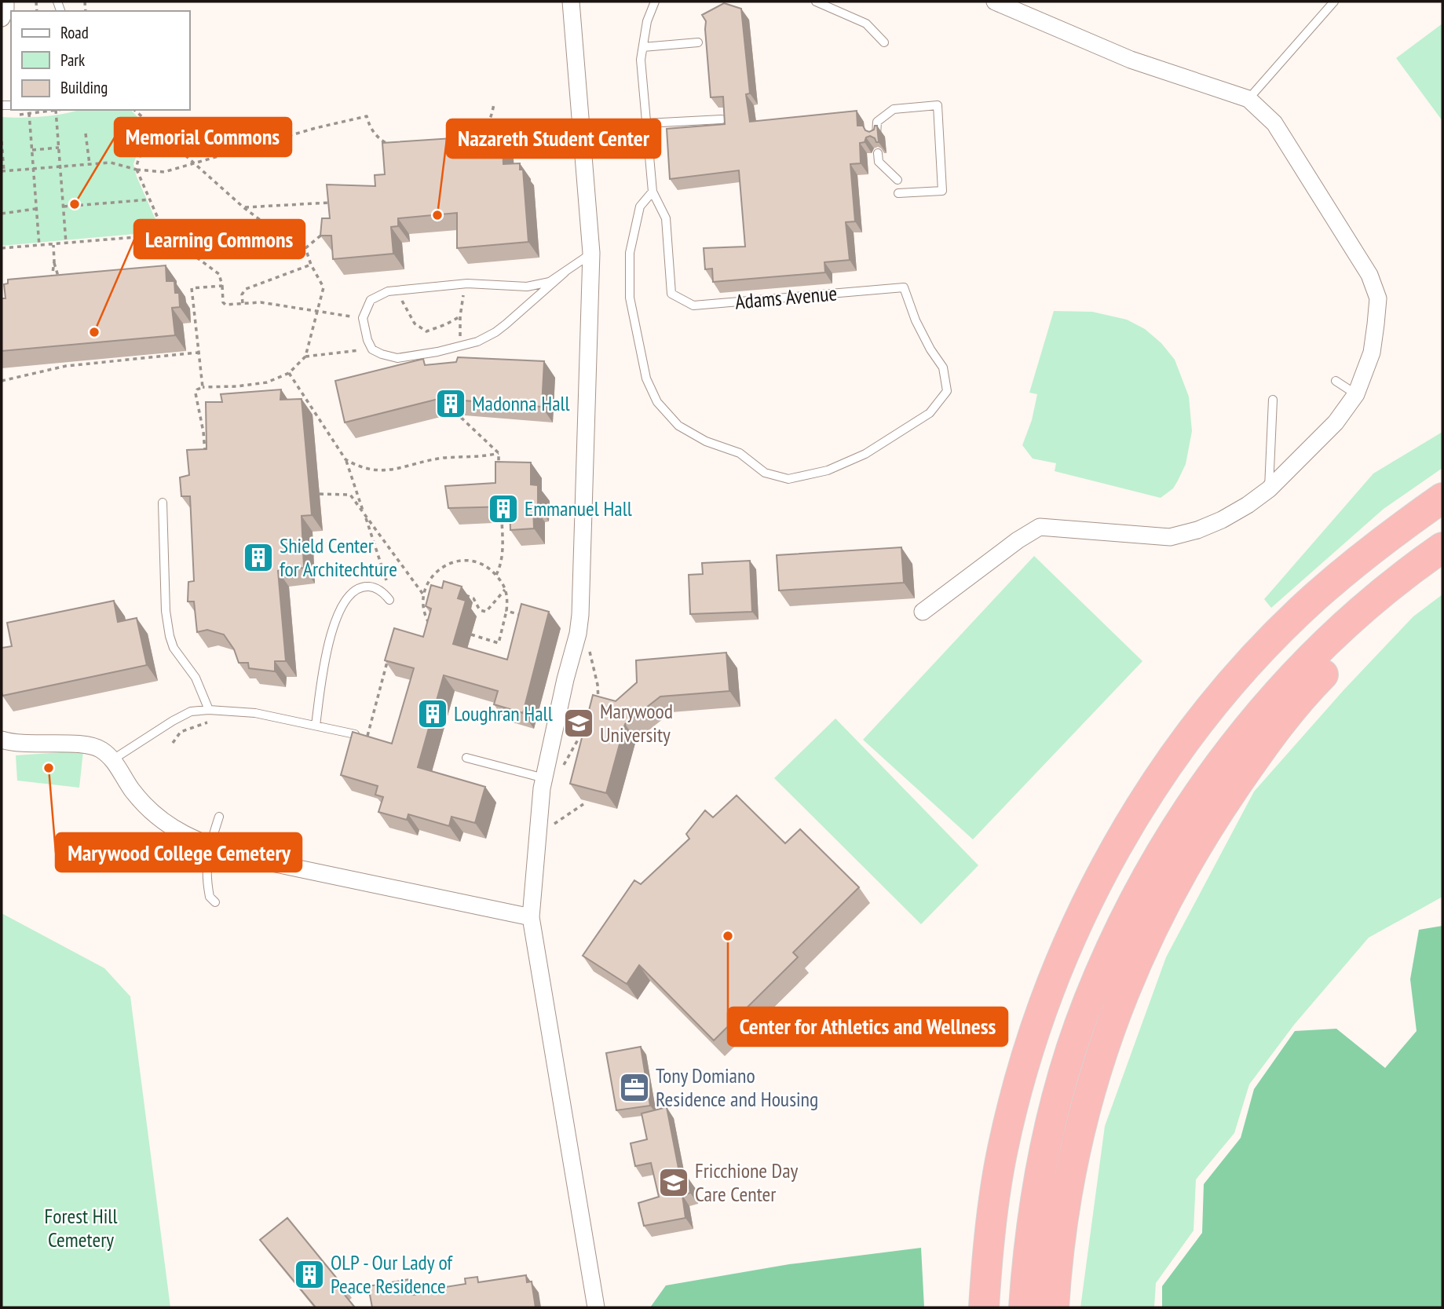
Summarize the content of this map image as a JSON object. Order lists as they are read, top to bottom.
{
  "streets": {
    "lane": ["Adams Avenue"]
  },
  "parks": ["Forest Hill Cemetery"],
  "places": {
    "other": [
      "Memorial Commons",
      "Nazareth Student Center",
      "Learning Commons",
      "Marywood College Cemetery",
      "Center for Athletics and Wellness"
    ],
    "building": [
      "Madonna Hall",
      "Emmanuel Hall",
      "Shield Center for Architechture",
      "Loughran Hall",
      "OLP - Our Lady of Peace Residence"
    ],
    "school or university": ["Marywood University", "Fricchione Day Care Center"],
    "office": ["Tony Domiano Residence and Housing"]
  },
  "legend": ["Road", "Park", "Building"]
}
